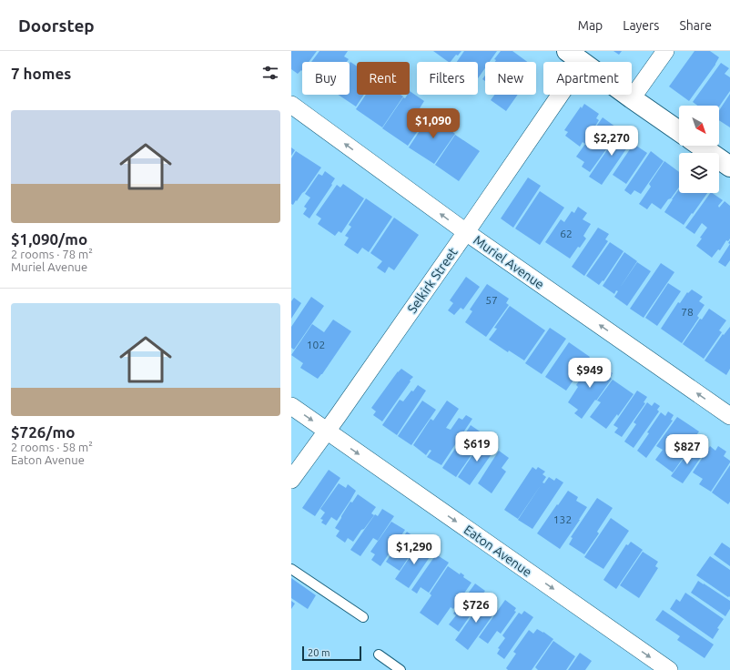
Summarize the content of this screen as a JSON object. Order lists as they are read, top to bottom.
{
  "streets": {
    "street": ["Muriel Avenue", "Selkirk Street", "Eaton Avenue"]
  },
  "crossings": [
    ["Muriel Avenue", "Selkirk Street"],
    ["Selkirk Street", "Eaton Avenue"]
  ],
  "one_way": ["Muriel Avenue", "Eaton Avenue"],
  "house_numbers": [
    "62",
    "57",
    "78",
    "102",
    "132"
  ],
  "scale_bar": "20 m",
  "north": "bottom right",
  "page": {
    "header": "Doorstep",
    "nav": ["Map", "Layers", "Share"],
    "heading": "7 homes",
    "chip": [
      "Buy",
      "Rent",
      "Filters",
      "New",
      "Apartment"
    ],
    "list": [
      {
        "name": "$1,090/mo",
        "note": "2 rooms · 78 m² · Muriel Avenue"
      },
      {
        "name": "$726/mo",
        "note": "2 rooms · 58 m² · Eaton Avenue"
      }
    ],
    "price": [
      "$1,090",
      "$2,270",
      "$949",
      "$619",
      "$827",
      "$1,290",
      "$726"
    ],
    "scale": "20 m"
  }
}
